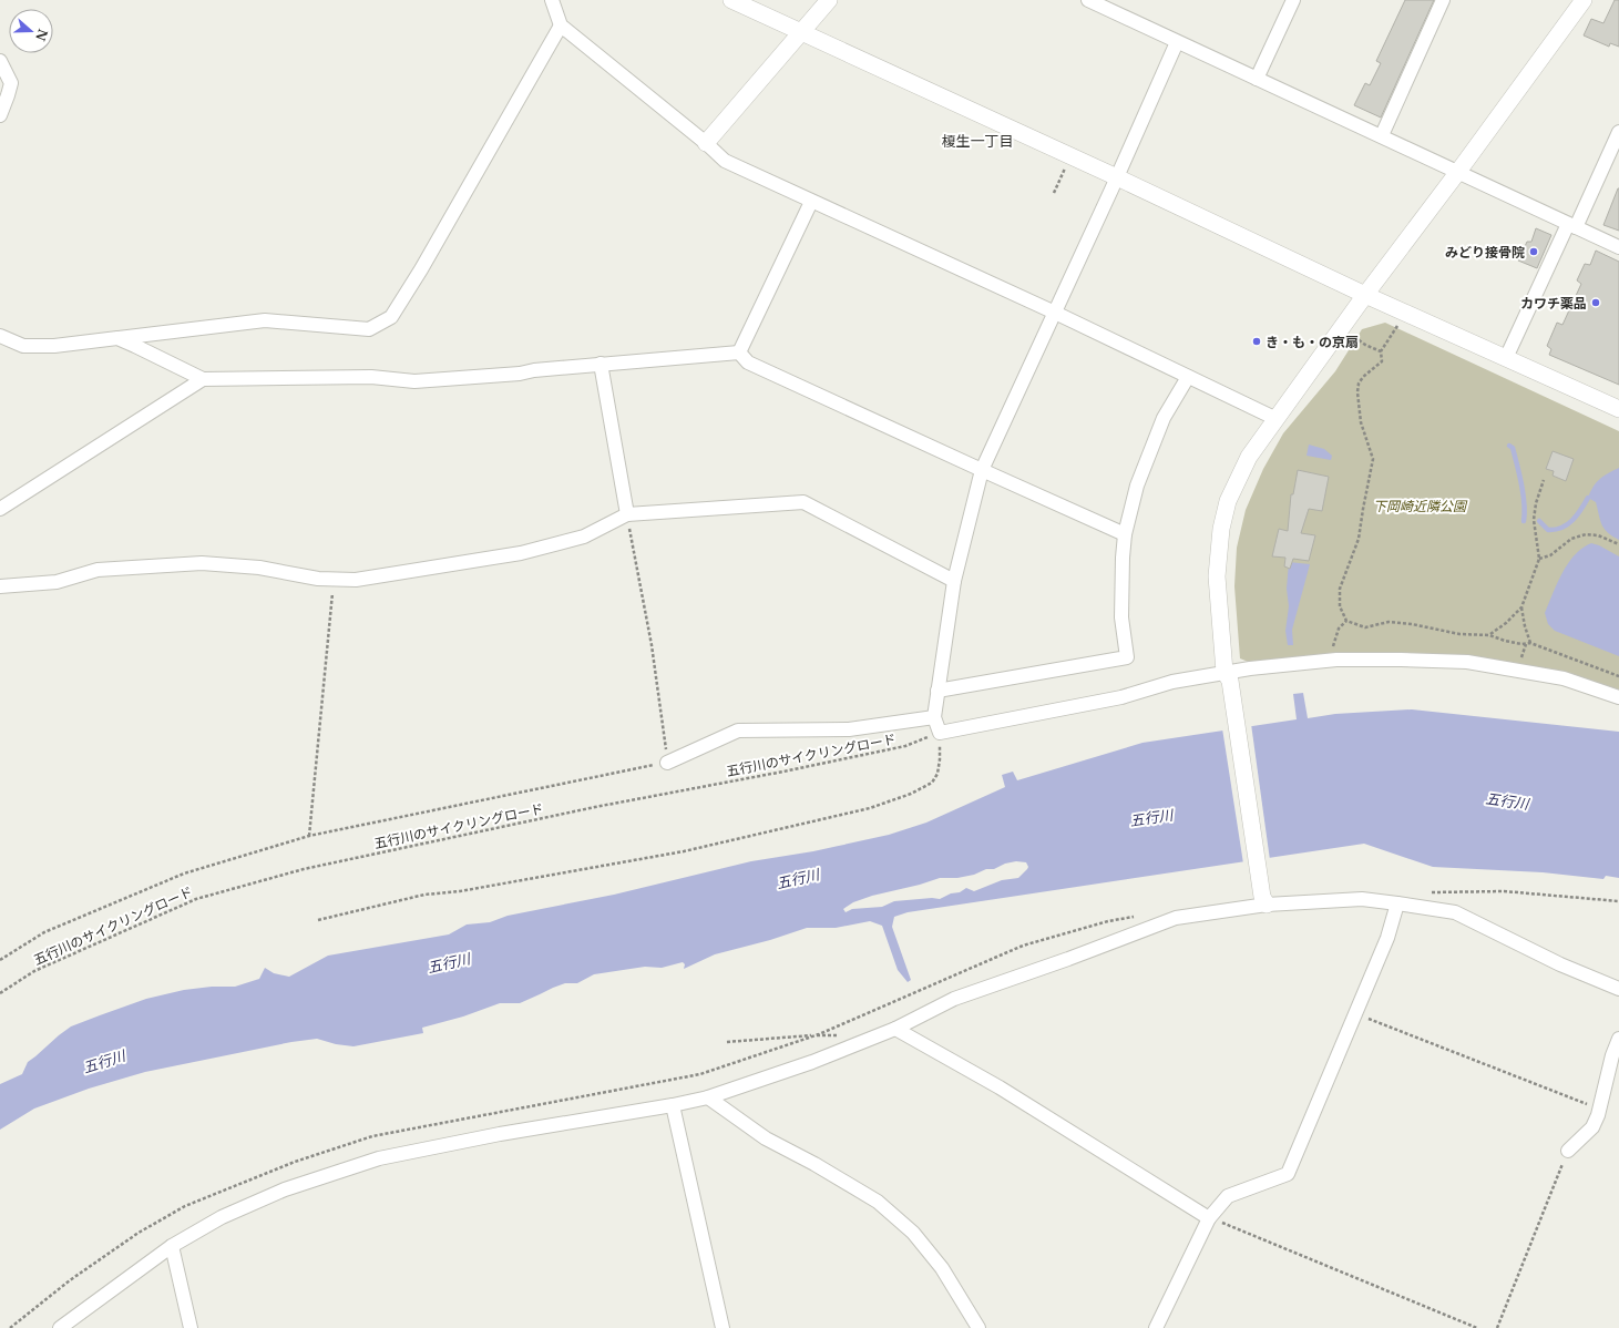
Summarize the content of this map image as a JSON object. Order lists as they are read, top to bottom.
{
  "streets": {
    "path": ["五行川のサイクリングロード"]
  },
  "districts": ["榎生一丁目"],
  "water": ["五行川"],
  "parks": ["下岡崎近隣公園"],
  "places": ["みどり接骨院", "カワチ薬品", "き・も・の京扇"],
  "north": "right"
}
